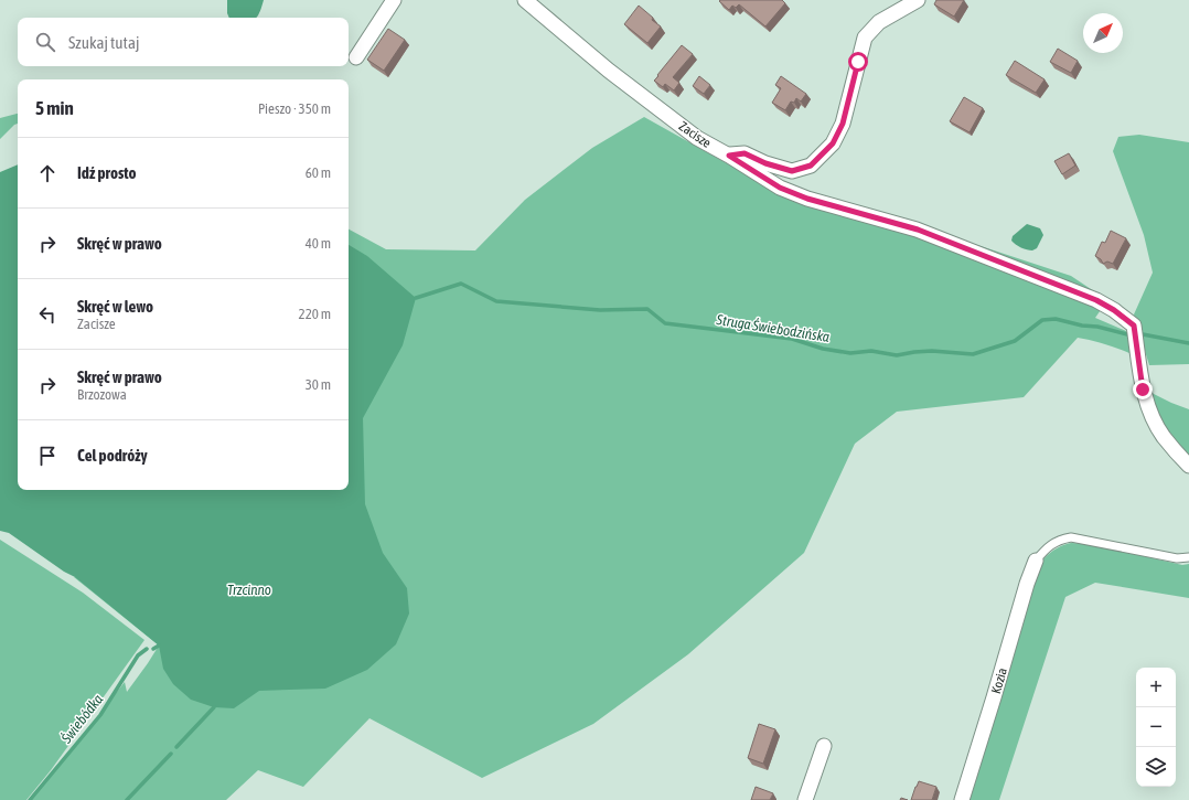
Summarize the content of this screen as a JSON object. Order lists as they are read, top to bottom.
{
  "streets": {
    "street": ["Zacisze", "Kozia"]
  },
  "water": ["Struga Świebodzińska", "Trzcinno", "Świebódka"],
  "north": "top right",
  "page": {
    "search": "Szukaj tutaj",
    "heading": ["5 min", "Pieszo · 350 m"],
    "list": [
      ["Idź prosto", "60 m"],
      ["Skręć w prawo", "40 m"],
      ["Skręć w lewo", "Zacisze", "220 m"],
      ["Skręć w prawo", "Brzozowa", "30 m"],
      "Cel podróży"
    ],
    "map_buttons": ["+", "−"]
  }
}
